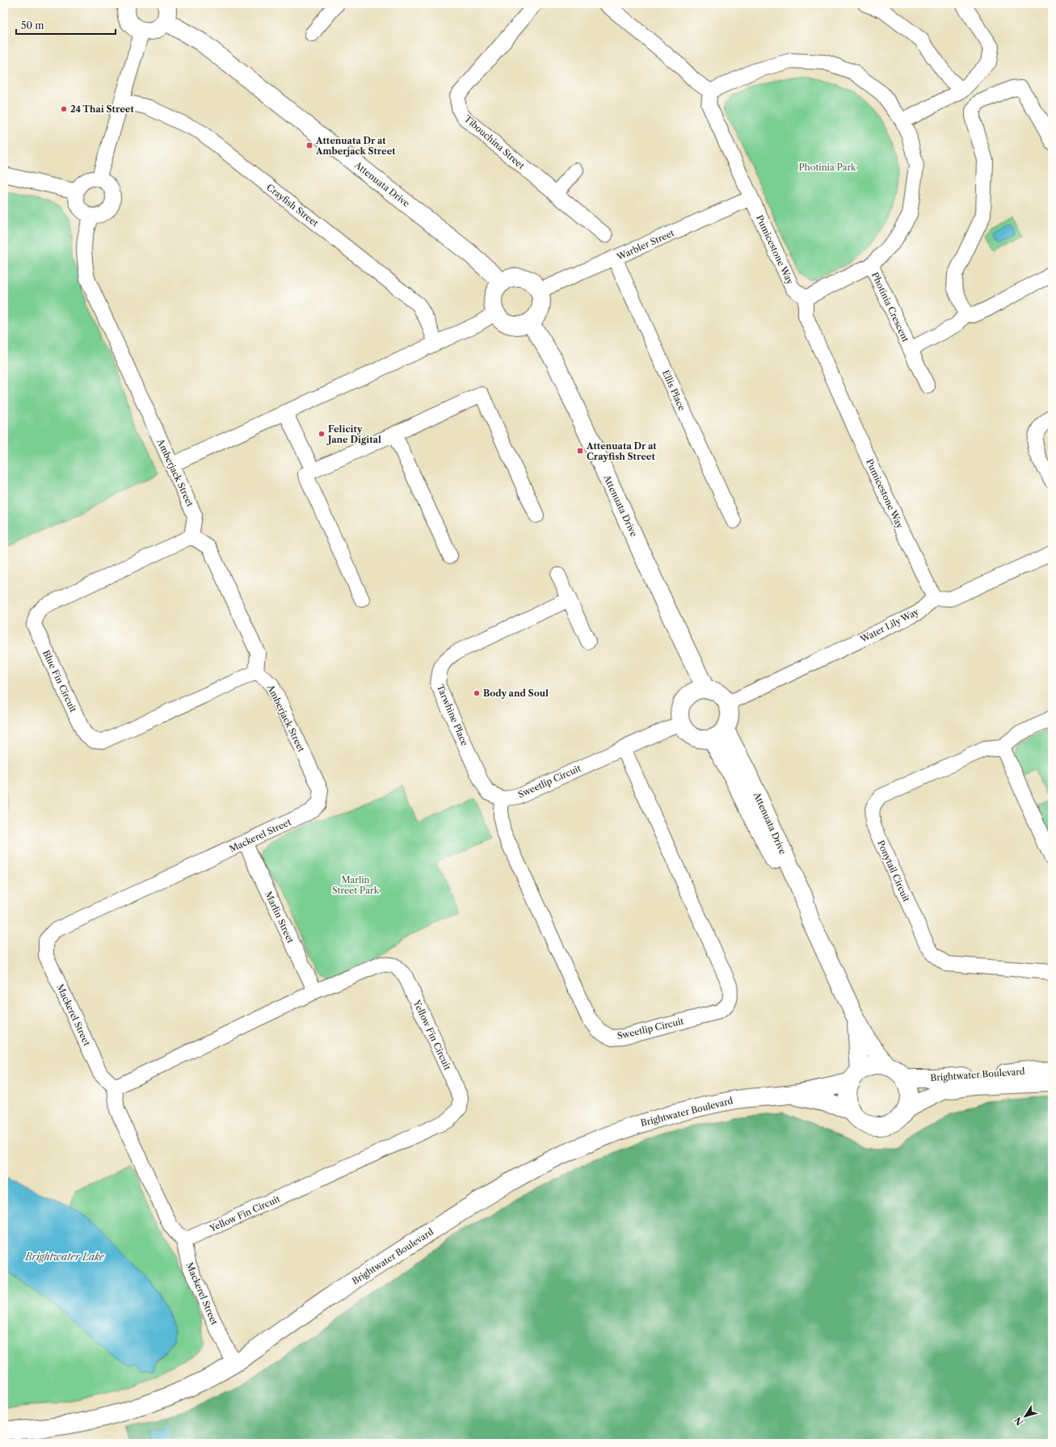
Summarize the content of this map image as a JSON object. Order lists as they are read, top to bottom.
{
  "streets": {
    "street": [
      "Tibouchina Street",
      "Attenuata Drive",
      "Crayfish Street",
      "Warbler Street",
      "Pumicestone Way",
      "Photinia Crescent",
      "Ellis Place",
      "Amberjack Street",
      "Water Lily Way",
      "Blue Fin Circuit",
      "Tarwhine Place",
      "Sweetlip Circuit",
      "Mackerel Street",
      "Ponytail Circuit",
      "Marlin Street",
      "Yellow Fin Circuit",
      "Brightwater Boulevard"
    ]
  },
  "crossings": [
    ["Attenuata Drive", "Warbler Street"],
    ["Attenuata Drive", "Water Lily Way"],
    ["Attenuata Drive", "Sweetlip Circuit"],
    ["Attenuata Drive", "Brightwater Boulevard"],
    ["Warbler Street", "Pumicestone Way"],
    ["Warbler Street", "Ellis Place"],
    ["Pumicestone Way", "Photinia Crescent"],
    ["Pumicestone Way", "Water Lily Way"],
    ["Amberjack Street", "Blue Fin Circuit"],
    ["Amberjack Street", "Mackerel Street"],
    ["Water Lily Way", "Sweetlip Circuit"],
    ["Tarwhine Place", "Sweetlip Circuit"],
    ["Mackerel Street", "Marlin Street"],
    ["Mackerel Street", "Yellow Fin Circuit"],
    ["Mackerel Street", "Brightwater Boulevard"],
    ["Marlin Street", "Yellow Fin Circuit"]
  ],
  "water": ["Brightwater Lake"],
  "parks": ["Photinia Park", "Marlin Street Park"],
  "places": {
    "other": ["24 Thai Street", "Felicity Jane Digital", "Body and Soul"],
    "transit": ["Attenuata Dr at Amberjack Street", "Attenuata Dr at Crayfish Street"]
  },
  "scale_bar": "50 m",
  "north": "bottom left"
}
